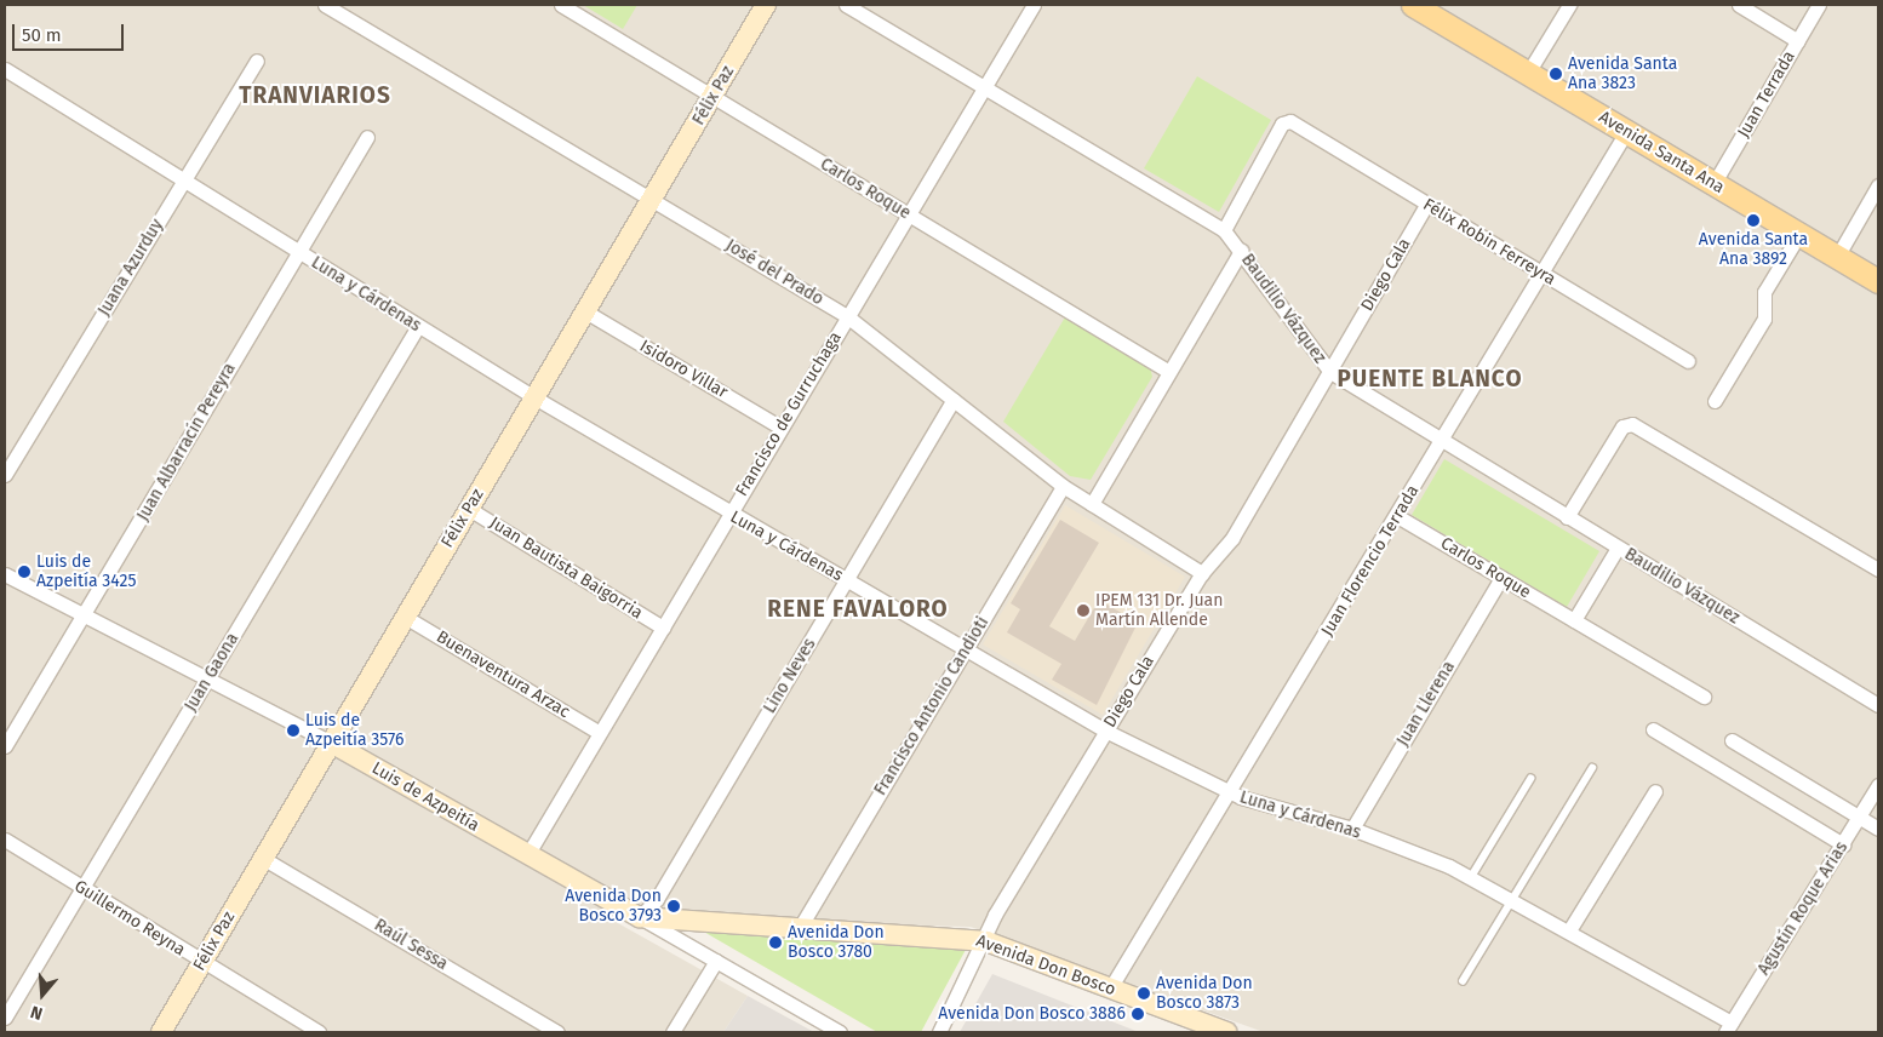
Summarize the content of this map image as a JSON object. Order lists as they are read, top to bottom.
{
  "streets": {
    "main road": [
      "Félix Paz",
      "Avenida Santa Ana",
      "Luis de Azpeitía",
      "Avenida Don Bosco"
    ],
    "street": [
      "Juan Terrada",
      "Carlos Roque",
      "Félix Robin Ferreyra",
      "Juana Azurduy",
      "José del Prado",
      "Diego Cala",
      "Luna y Cárdenas",
      "Baudilio Vázquez",
      "Isidoro Villar",
      "Francisco de Gurruchaga",
      "Juan Albarracín Pereyra",
      "Juan Florencio Terrada",
      "Juan Bautista Baigorria",
      "Juan Gaona",
      "Buenaventura Arzac",
      "Lino Neves",
      "Juan Llerena",
      "Francisco Antonio Candioti",
      "Agustín Roque Arias",
      "Guillermo Reyna",
      "Raúl Sessa"
    ]
  },
  "crossings": [
    ["Juan Terrada", "Avenida Santa Ana"],
    ["Félix Paz", "Carlos Roque"],
    ["Félix Paz", "José del Prado"],
    ["Félix Paz", "Luna y Cárdenas"],
    ["Félix Paz", "Isidoro Villar"],
    ["Félix Paz", "Juan Bautista Baigorria"],
    ["Félix Paz", "Buenaventura Arzac"],
    ["Félix Paz", "Luis de Azpeitía"],
    ["Félix Paz", "Guillermo Reyna"],
    ["Félix Paz", "Raúl Sessa"],
    ["Avenida Santa Ana", "Juan Florencio Terrada"],
    ["Carlos Roque", "Francisco de Gurruchaga"],
    ["Carlos Roque", "Juan Florencio Terrada"],
    ["Carlos Roque", "Juan Llerena"],
    ["Félix Robin Ferreyra", "Diego Cala"],
    ["Félix Robin Ferreyra", "Baudilio Vázquez"],
    ["Félix Robin Ferreyra", "Juan Florencio Terrada"],
    ["Juana Azurduy", "Luna y Cárdenas"],
    ["José del Prado", "Diego Cala"],
    ["José del Prado", "Francisco de Gurruchaga"],
    ["José del Prado", "Lino Neves"],
    ["José del Prado", "Francisco Antonio Candioti"],
    ["Diego Cala", "Luna y Cárdenas"],
    ["Diego Cala", "Baudilio Vázquez"],
    ["Diego Cala", "Avenida Don Bosco"],
    ["Luna y Cárdenas", "Francisco de Gurruchaga"],
    ["Luna y Cárdenas", "Juan Albarracín Pereyra"],
    ["Luna y Cárdenas", "Juan Florencio Terrada"],
    ["Luna y Cárdenas", "Juan Gaona"],
    ["Luna y Cárdenas", "Lino Neves"],
    ["Luna y Cárdenas", "Juan Llerena"],
    ["Luna y Cárdenas", "Francisco Antonio Candioti"],
    ["Luna y Cárdenas", "Agustín Roque Arias"],
    ["Baudilio Vázquez", "Francisco de Gurruchaga"],
    ["Baudilio Vázquez", "Juan Florencio Terrada"],
    ["Isidoro Villar", "Francisco de Gurruchaga"],
    ["Francisco de Gurruchaga", "Juan Bautista Baigorria"],
    ["Francisco de Gurruchaga", "Buenaventura Arzac"],
    ["Francisco de Gurruchaga", "Luis de Azpeitía"],
    ["Juan Albarracín Pereyra", "Luis de Azpeitía"],
    ["Juan Florencio Terrada", "Avenida Don Bosco"],
    ["Juan Gaona", "Luis de Azpeitía"],
    ["Juan Gaona", "Guillermo Reyna"],
    ["Lino Neves", "Luis de Azpeitía"],
    ["Lino Neves", "Avenida Don Bosco"],
    ["Francisco Antonio Candioti", "Avenida Don Bosco"],
    ["Luis de Azpeitía", "Avenida Don Bosco"]
  ],
  "districts": ["TRANVIARIOS", "PUENTE BLANCO", "RENE FAVALORO"],
  "places": [
    "Avenida Santa Ana 3823",
    "Avenida Santa Ana 3892",
    "Luis de Azpeitía 3425",
    "IPEM 131 Dr. Juan Martín Allende",
    "Luis de Azpeitía 3576",
    "Avenida Don Bosco 3793",
    "Avenida Don Bosco 3780",
    "Avenida Don Bosco 3873",
    "Avenida Don Bosco 3886"
  ],
  "scale_bar": "50 m",
  "north": "bottom"
}
